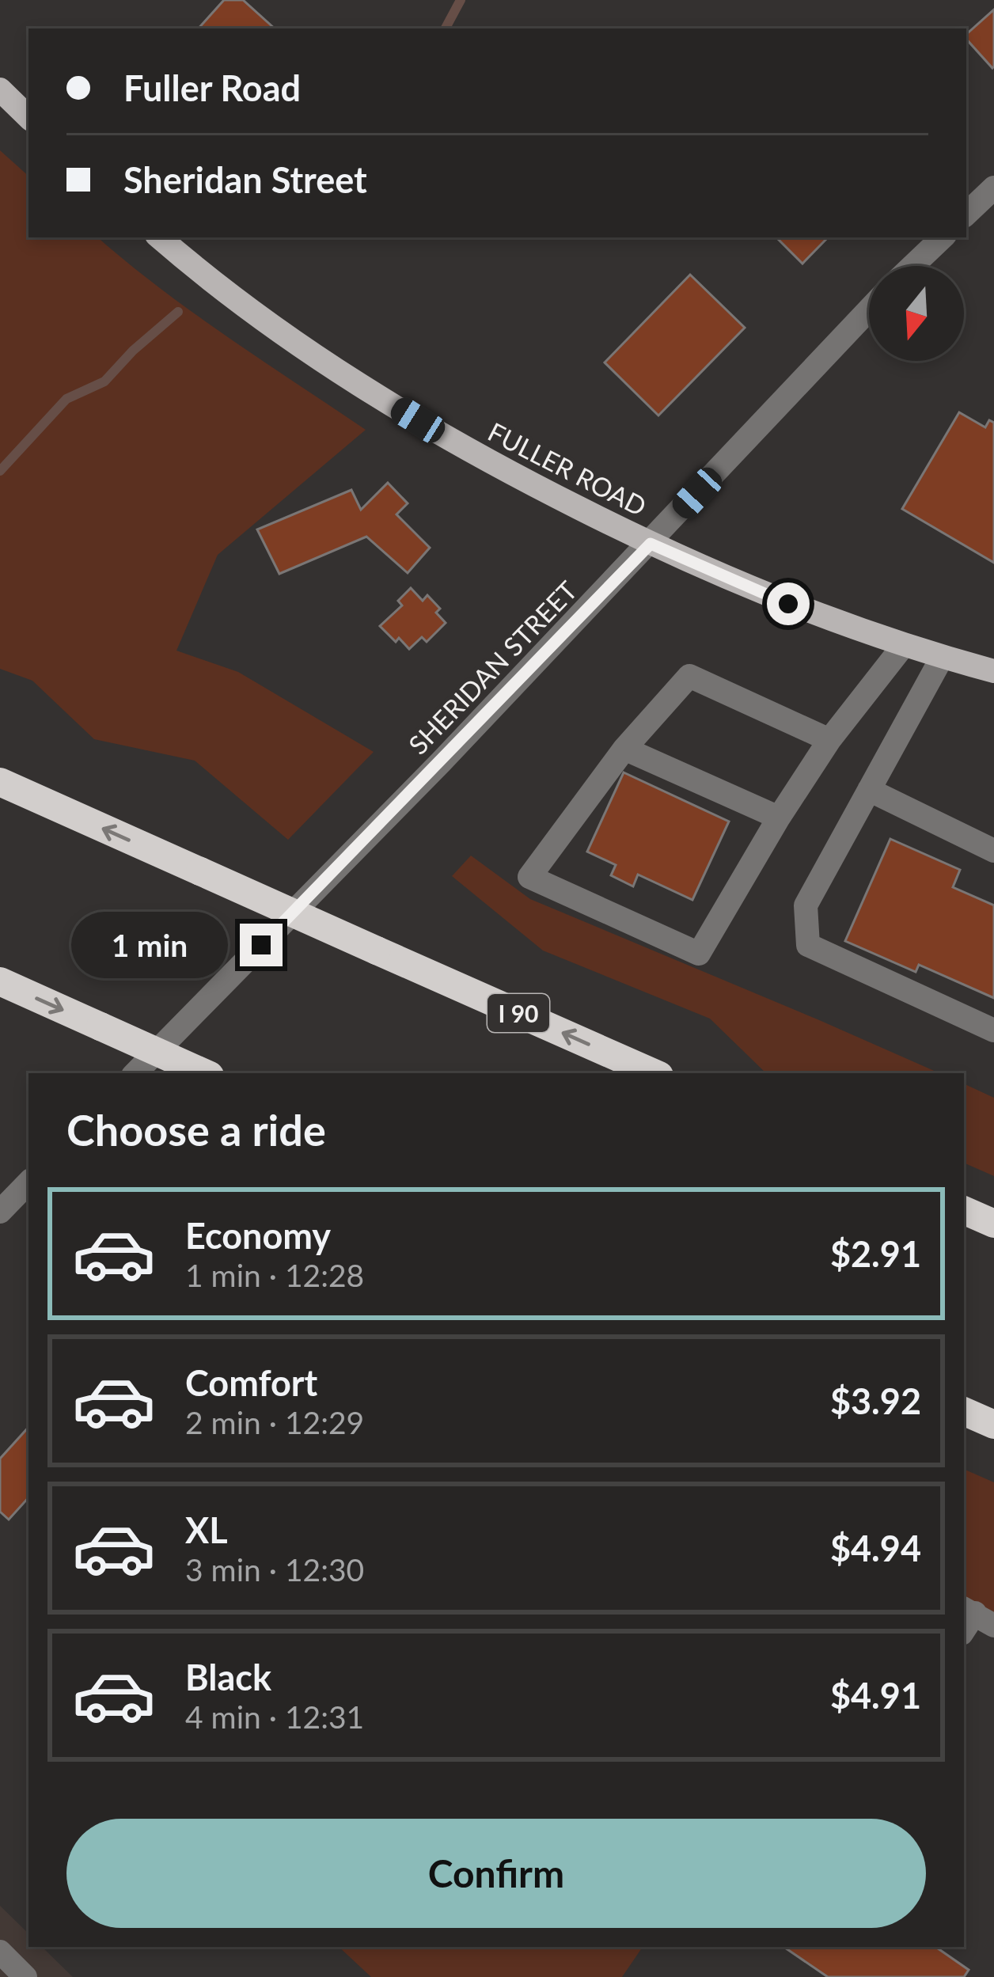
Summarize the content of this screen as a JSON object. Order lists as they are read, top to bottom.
{
  "streets": {
    "highway": ["I 90"],
    "main road": ["FULLER ROAD"],
    "street": ["SHERIDAN STREET"]
  },
  "crossings": [
    ["FULLER ROAD", "SHERIDAN STREET"]
  ],
  "north": "bottom",
  "page": {
    "banner": ["Fuller Road", "Sheridan Street"],
    "bubble": "1 min",
    "heading": "Choose a ride",
    "list": [
      {
        "name": "Economy",
        "note": "1 min · 12:28",
        "value": "$2.91"
      },
      {
        "name": "Comfort",
        "note": "2 min · 12:29",
        "value": "$3.92"
      },
      {
        "name": "XL",
        "note": "3 min · 12:30",
        "value": "$4.94"
      },
      {
        "name": "Black",
        "note": "4 min · 12:31",
        "value": "$4.91"
      }
    ],
    "buttons": "Confirm"
  }
}
